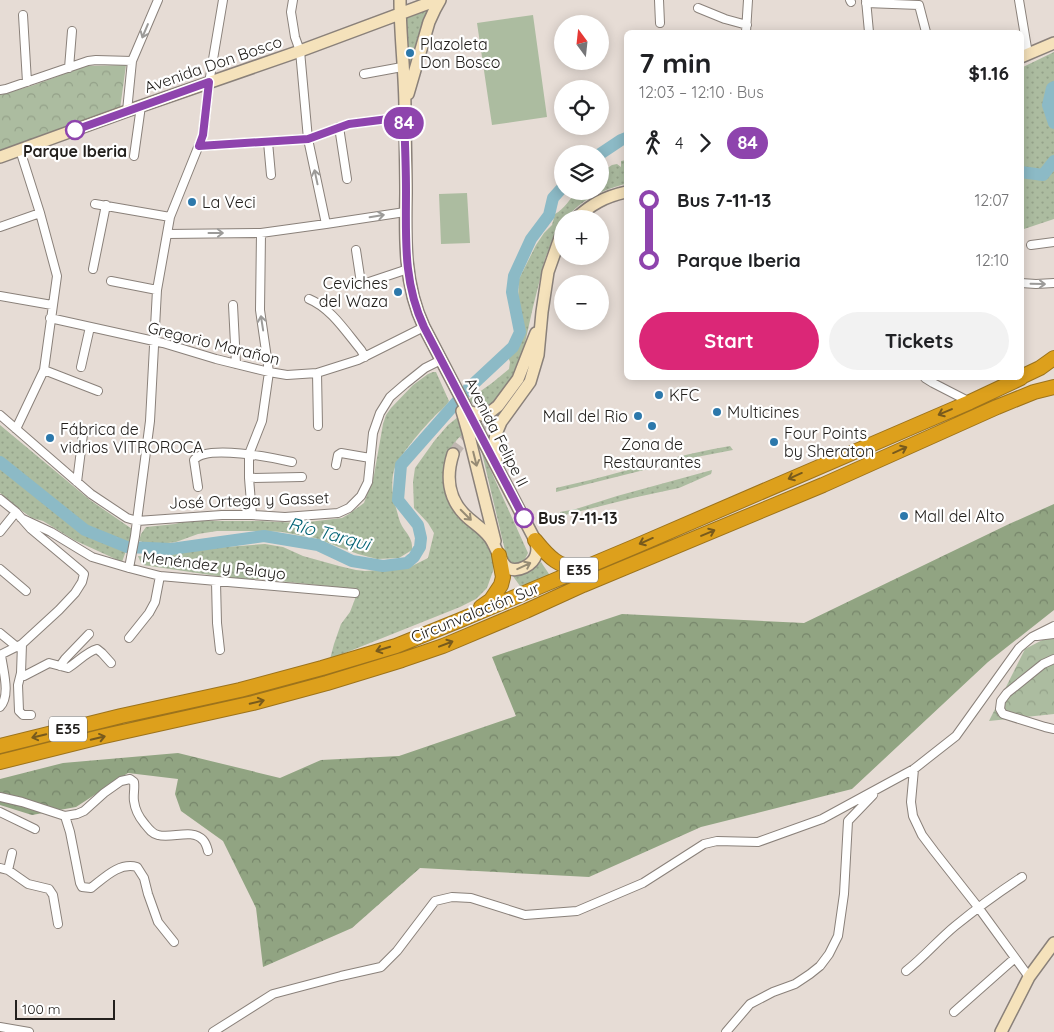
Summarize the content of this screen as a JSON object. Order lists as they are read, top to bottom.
{
  "streets": {
    "highway": ["E35", "Circunvalación Sur"],
    "main road": ["Avenida Don Bosco", "Avenida Felipe II"],
    "street": ["Gregorio Marañon", "José Ortega y Gasset", "Menéndez y Pelayo"]
  },
  "crossings": [
    ["Avenida Don Bosco", "Avenida Felipe II"],
    ["Gregorio Marañon", "Avenida Felipe II"],
    ["Avenida Felipe II", "José Ortega y Gasset"]
  ],
  "water": ["Río Tarqui"],
  "places": [
    "Plazoleta Don Bosco",
    "Parque Iberia",
    "La Veci",
    "Ceviches del Waza",
    "KFC",
    "Multicines",
    "Mall del Rio",
    "Zona de Restaurantes",
    "Fábrica de vidrios VITROROCA",
    "Four Points by Sheraton",
    "Mall del Alto",
    "Bus 7-11-13"
  ],
  "lines": ["bus line 84"],
  "scale_bar": "100 m",
  "north": "top",
  "page": {
    "on_map": "84",
    "map_buttons": ["+", "−"],
    "heading": ["7 min", "12:03 – 12:10 · Bus", "$1.16"],
    "legs": ["4", "84"],
    "list": [
      {
        "name": "Bus 7-11-13",
        "value": "12:07"
      },
      {
        "name": "Parque Iberia",
        "value": "12:10"
      }
    ],
    "buttons": ["Start", "Tickets"],
    "scale": "100 m"
  }
}
